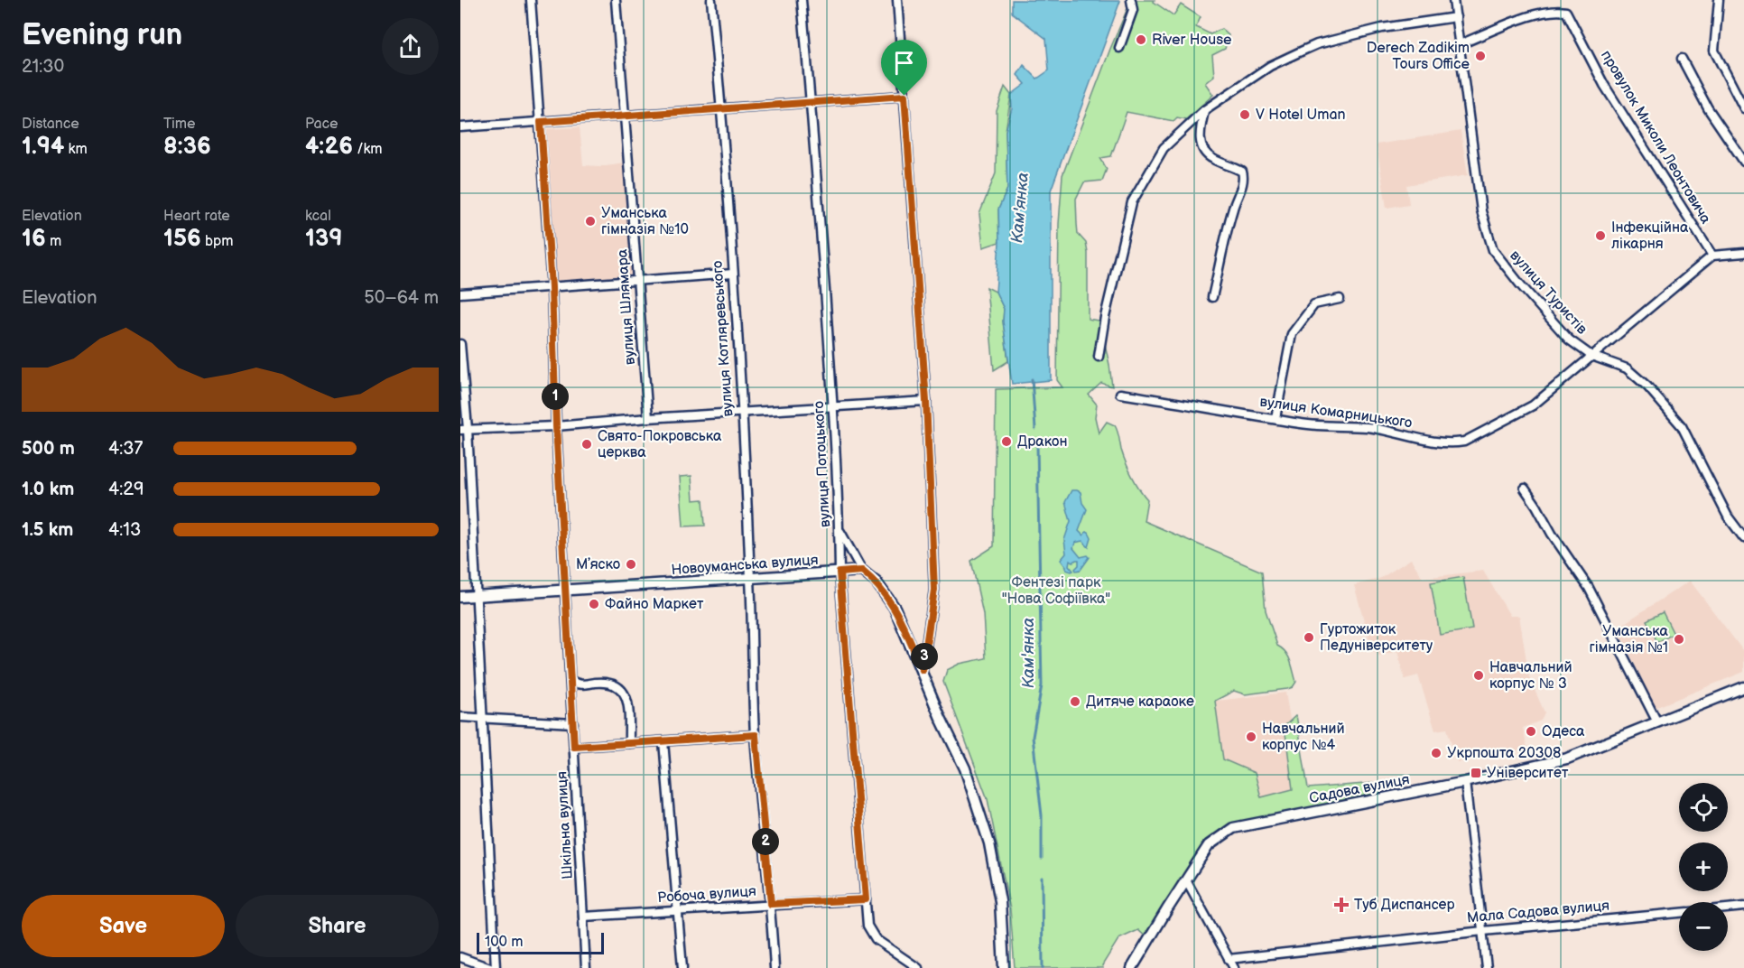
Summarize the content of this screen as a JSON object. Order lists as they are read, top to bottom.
{
  "streets": {
    "street": [
      "провулок Миколи Леонтовича",
      "вулиця Туристів",
      "вулиця Шлямара",
      "вулиця Котляревського",
      "вулиця Комарницького",
      "вулиця Потоцького",
      "Новоуманська вулиця",
      "Садова вулиця",
      "Шкільна вулиця",
      "Робоча вулиця",
      "Мала Садова вулиця"
    ]
  },
  "crossings": [
    ["провулок Миколи Леонтовича", "вулиця Туристів"],
    ["провулок Миколи Леонтовича", "вулиця Комарницького"],
    ["вулиця Туристів", "вулиця Комарницького"],
    ["вулиця Котляревського", "Новоуманська вулиця"],
    ["вулиця Котляревського", "Робоча вулиця"],
    ["вулиця Потоцького", "Новоуманська вулиця"],
    ["вулиця Потоцького", "Робоча вулиця"],
    ["Новоуманська вулиця", "Шкільна вулиця"],
    ["Шкільна вулиця", "Робоча вулиця"]
  ],
  "water": ["Кам'янка"],
  "parks": ["Фентезі парк \"Нова Софіївка\""],
  "places": {
    "other": [
      "River House",
      "Derech Zadikim Tours Office",
      "V Hotel Uman",
      "Уманська гімназія №10",
      "Інфекційна лікарня",
      "Дракон",
      "Свято-Покровська церква",
      "Мʼяско",
      "Файно Маркет",
      "Гуртожиток Педуніверситету",
      "Уманська гімназія №1",
      "Навчальний корпус № 3",
      "Дитяче караоке",
      "Одеса",
      "Навчальний корпус №4",
      "Укрпошта 20308"
    ],
    "transit": ["Університет"],
    "health": ["Туб Диспансер"]
  },
  "scale_bar": "100 m",
  "page": {
    "heading": ["Evening run", "21:30"],
    "stats": [
      ["Distance", "1.94 km"],
      ["Time", "8:36"],
      ["Pace", "4:26 /km"],
      ["Elevation", "16 m"],
      ["Heart rate", "156 bpm"],
      ["kcal", "139"]
    ],
    "chart": ["Elevation", "50–64 m"],
    "pins": ["1", "3", "2"],
    "list": [
      {
        "name": "500 m",
        "note": "4:37"
      },
      {
        "name": "1.0 km",
        "note": "4:29"
      },
      {
        "name": "1.5 km",
        "note": "4:13"
      }
    ],
    "map_buttons": ["+", "−"],
    "buttons": ["Save", "Share"],
    "scale": "100 m"
  }
}
